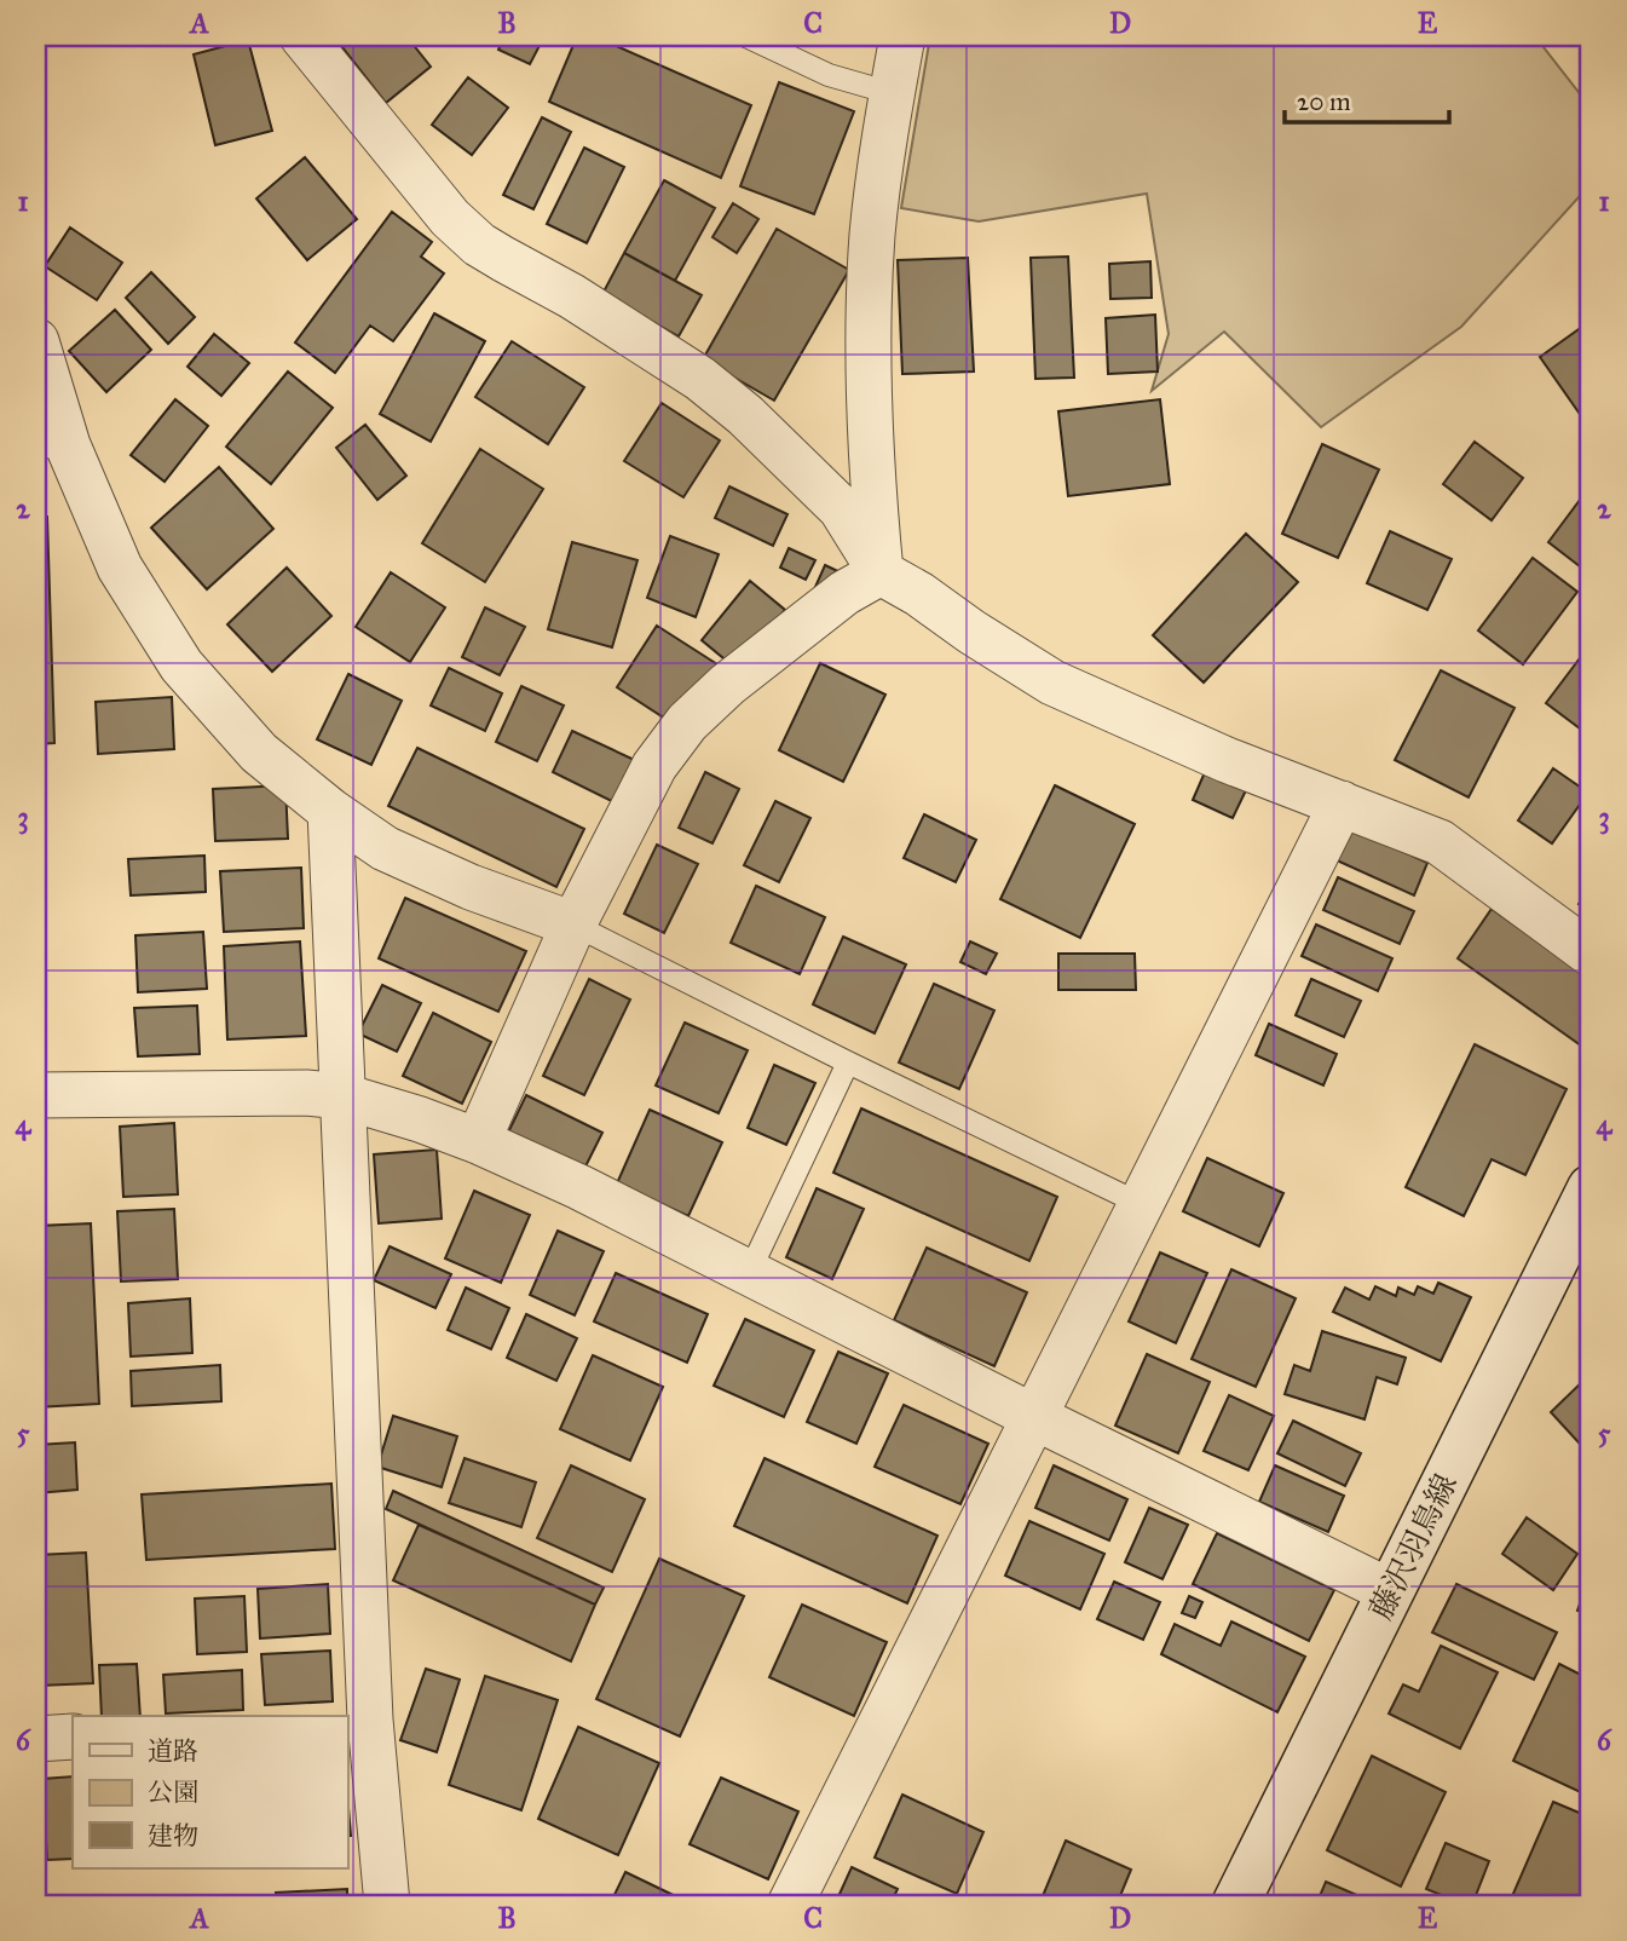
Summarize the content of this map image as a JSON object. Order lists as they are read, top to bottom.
{
  "streets": {
    "street": ["藤沢羽鳥線"]
  },
  "legend": ["道路", "公園", "建物"],
  "scale_bar": "20 m",
  "grid": {
    "columns": [
      "A",
      "B",
      "C",
      "D",
      "E"
    ],
    "rows": [
      "1",
      "2",
      "3",
      "4",
      "5",
      "6"
    ]
  }
}
